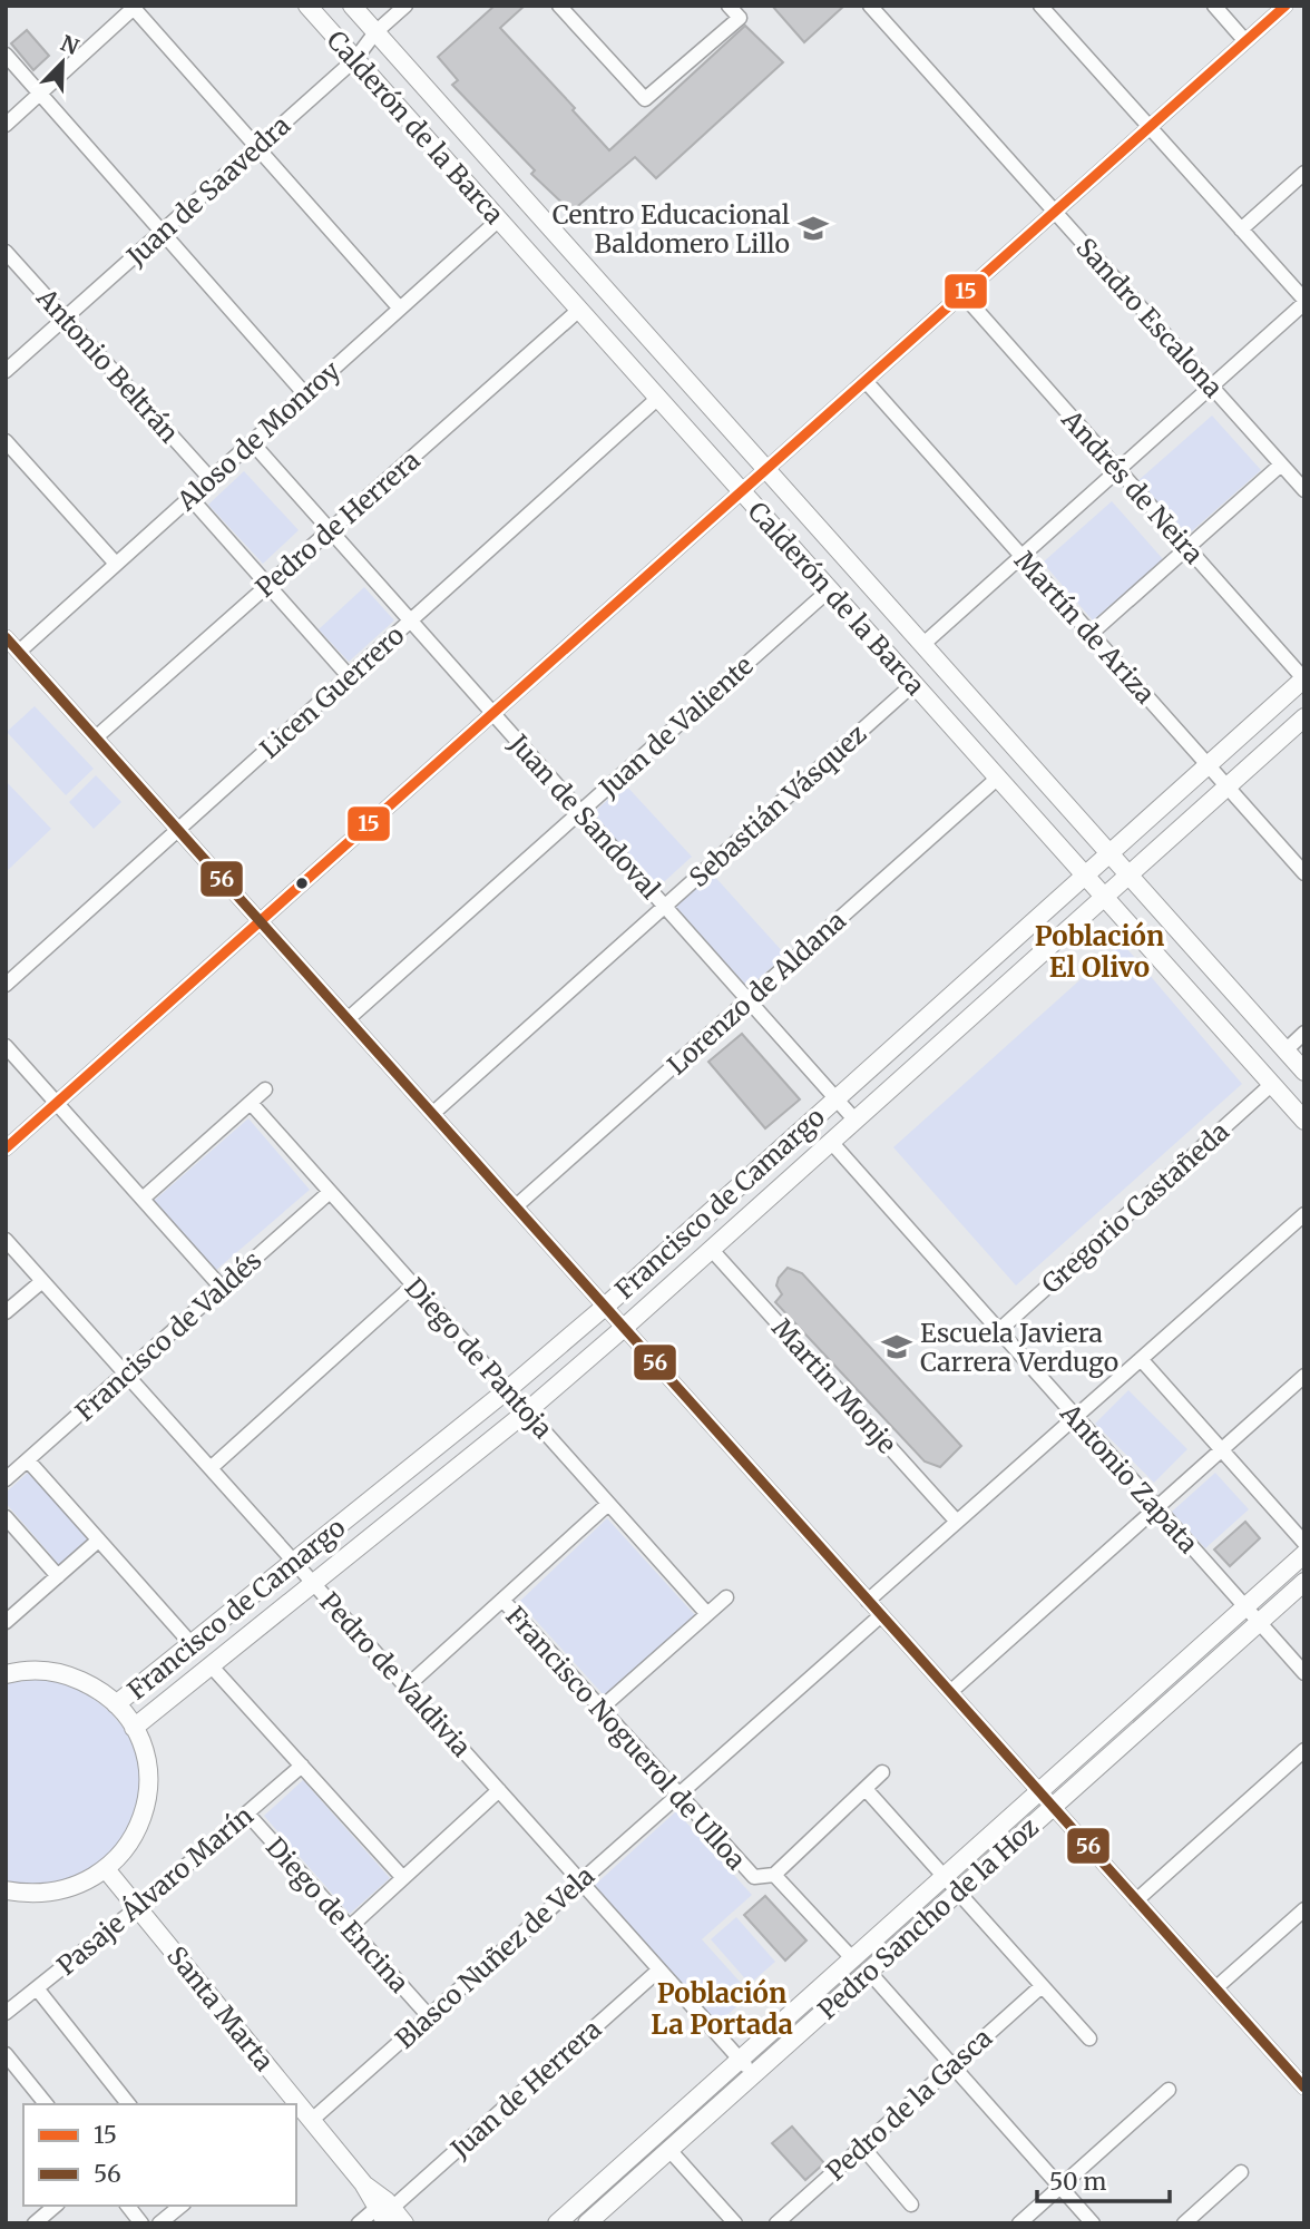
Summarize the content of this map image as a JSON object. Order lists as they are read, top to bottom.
{
  "streets": {
    "street": [
      "Calderón de la Barca",
      "Juan de Saavedra",
      "Sandro Escalona",
      "Antonio Beltrán",
      "Aloso de Monroy",
      "Andrés de Neira",
      "Pedro de Herrera",
      "Martín de Ariza",
      "Licen Guerrero",
      "Juan de Valiente",
      "Sebastián Vásquez",
      "Juan de Sandoval",
      "Lorenzo de Aldana",
      "Francisco de Camargo",
      "Gregorio Castañeda",
      "Francisco de Valdés",
      "Diego de Pantoja",
      "Martin Monje",
      "Antonio Zapata",
      "Pedro de Valdivia",
      "Francisco Noguerol de Ulloa",
      "Pasaje Álvaro Marín",
      "Diego de Encina",
      "Pedro Sancho de la Hoz",
      "Blasco Nuñez de Vela",
      "Santa Marta",
      "Juan de Herrera",
      "Pedro de la Gasca"
    ]
  },
  "crossings": [
    ["Calderón de la Barca", "Juan de Saavedra"],
    ["Calderón de la Barca", "Aloso de Monroy"],
    ["Calderón de la Barca", "Pedro de Herrera"],
    ["Calderón de la Barca", "Licen Guerrero"],
    ["Calderón de la Barca", "Juan de Valiente"],
    ["Calderón de la Barca", "Sebastián Vásquez"],
    ["Calderón de la Barca", "Lorenzo de Aldana"],
    ["Calderón de la Barca", "Francisco de Camargo"],
    ["Calderón de la Barca", "Gregorio Castañeda"],
    ["Juan de Saavedra", "Antonio Beltrán"],
    ["Antonio Beltrán", "Aloso de Monroy"],
    ["Aloso de Monroy", "Juan de Sandoval"],
    ["Andrés de Neira", "Francisco de Camargo"],
    ["Pedro de Herrera", "Juan de Sandoval"],
    ["Martín de Ariza", "Francisco de Camargo"],
    ["Licen Guerrero", "Juan de Sandoval"],
    ["Juan de Valiente", "Juan de Sandoval"],
    ["Sebastián Vásquez", "Juan de Sandoval"],
    ["Juan de Sandoval", "Lorenzo de Aldana"],
    ["Juan de Sandoval", "Francisco de Camargo"],
    ["Francisco de Camargo", "Diego de Pantoja"],
    ["Francisco de Camargo", "Martin Monje"],
    ["Francisco de Camargo", "Antonio Zapata"],
    ["Francisco de Camargo", "Pedro de Valdivia"],
    ["Francisco de Camargo", "Santa Marta"],
    ["Gregorio Castañeda", "Antonio Zapata"],
    ["Francisco de Valdés", "Diego de Pantoja"],
    ["Francisco de Valdés", "Pedro de Valdivia"],
    ["Antonio Zapata", "Pedro Sancho de la Hoz"],
    ["Pedro de Valdivia", "Pedro Sancho de la Hoz"],
    ["Pedro de Valdivia", "Blasco Nuñez de Vela"],
    ["Pedro de Valdivia", "Juan de Herrera"],
    ["Francisco Noguerol de Ulloa", "Pedro Sancho de la Hoz"],
    ["Francisco Noguerol de Ulloa", "Blasco Nuñez de Vela"],
    ["Pasaje Álvaro Marín", "Diego de Encina"],
    ["Pasaje Álvaro Marín", "Santa Marta"],
    ["Diego de Encina", "Blasco Nuñez de Vela"],
    ["Blasco Nuñez de Vela", "Santa Marta"],
    ["Santa Marta", "Juan de Herrera"]
  ],
  "districts": ["Población El Olivo", "Población La Portada"],
  "places": {
    "school or university": ["Centro Educacional Baldomero Lillo", "Escuela Javiera Carrera Verdugo"]
  },
  "lines": ["transit line 15", "transit line 56"],
  "legend": ["15", "56"],
  "scale_bar": "50 m",
  "north": "top right"
}
